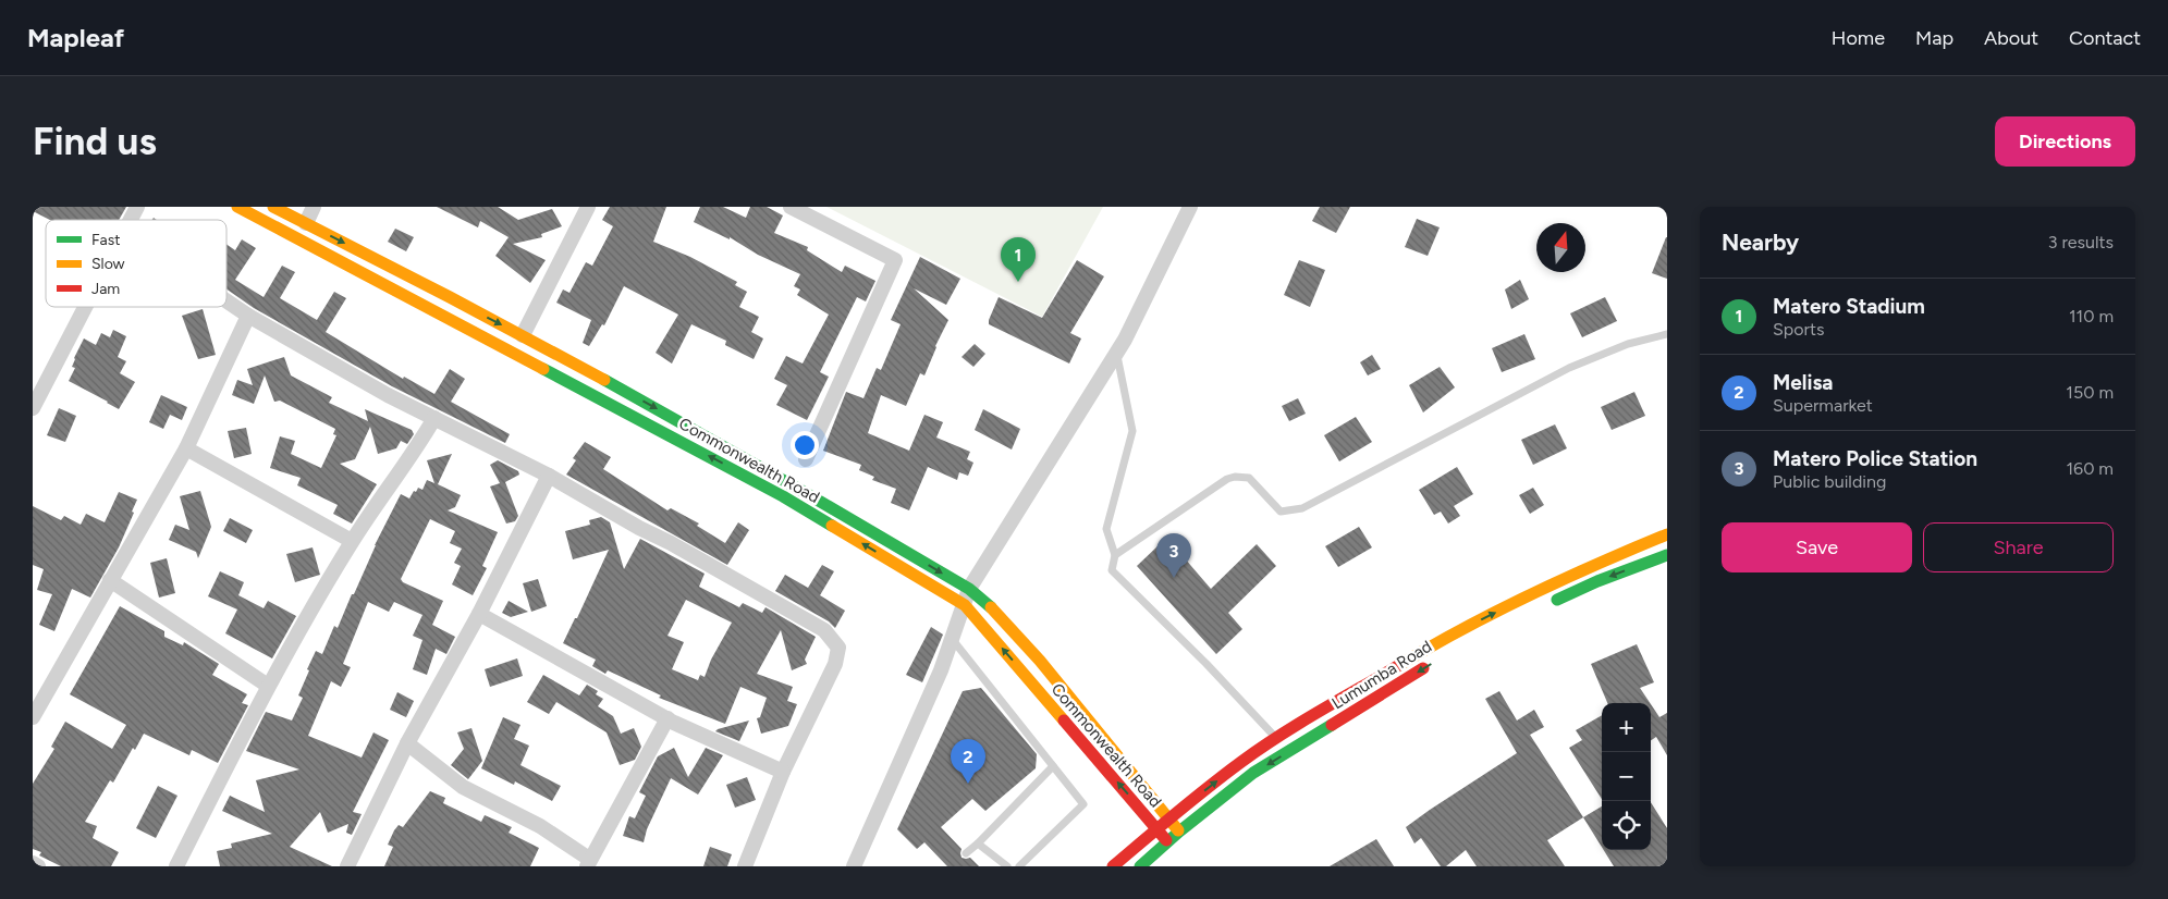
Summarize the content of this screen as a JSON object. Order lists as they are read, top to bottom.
{
  "streets": {
    "main road": ["Commonwealth Road", "Lumumba Road"]
  },
  "crossings": [
    ["Commonwealth Road", "Lumumba Road"]
  ],
  "legend": ["Fast", "Slow", "Jam"],
  "north": "top",
  "page": {
    "header": "Mapleaf",
    "nav": [
      "Home",
      "Map",
      "About",
      "Contact"
    ],
    "buttons": [
      "Directions",
      ["Save", "Share"]
    ],
    "title": "Find us",
    "heading": ["Nearby", "3 results"],
    "pins": ["1", "3", "2"],
    "list": [
      {
        "mark": "1",
        "name": "Matero Stadium",
        "note": "Sports",
        "value": "110 m"
      },
      {
        "mark": "2",
        "name": "Melisa",
        "note": "Supermarket",
        "value": "150 m"
      },
      {
        "mark": "3",
        "name": "Matero Police Station",
        "note": "Public building",
        "value": "160 m"
      }
    ],
    "map_buttons": ["+", "−"]
  }
}
